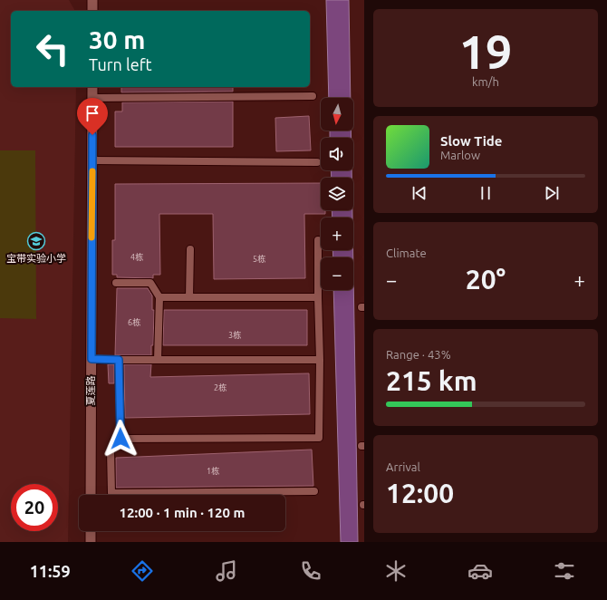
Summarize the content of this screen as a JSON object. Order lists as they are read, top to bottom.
{
  "streets": {
    "street": ["夏莲路"]
  },
  "places": {
    "school or university": ["宝带实验小学"]
  },
  "house_numbers": [
    "4栋",
    "5栋",
    "6栋",
    "3栋",
    "2栋",
    "1栋"
  ],
  "north": "bottom",
  "page": {
    "tile": [
      ["19", "km/h"],
      "Climate",
      ["Range · 43%", "215 km"],
      ["Arrival", "12:00"]
    ],
    "turn": ["30 m", "Turn left"],
    "map_buttons": ["+", "−"],
    "song": ["Slow Tide", "Marlow"],
    "heat": ["−", "20°", "+"],
    "limit": "20",
    "trip": "12:00 · 1 min · 120 m",
    "tabs": "11:59"
  }
}
